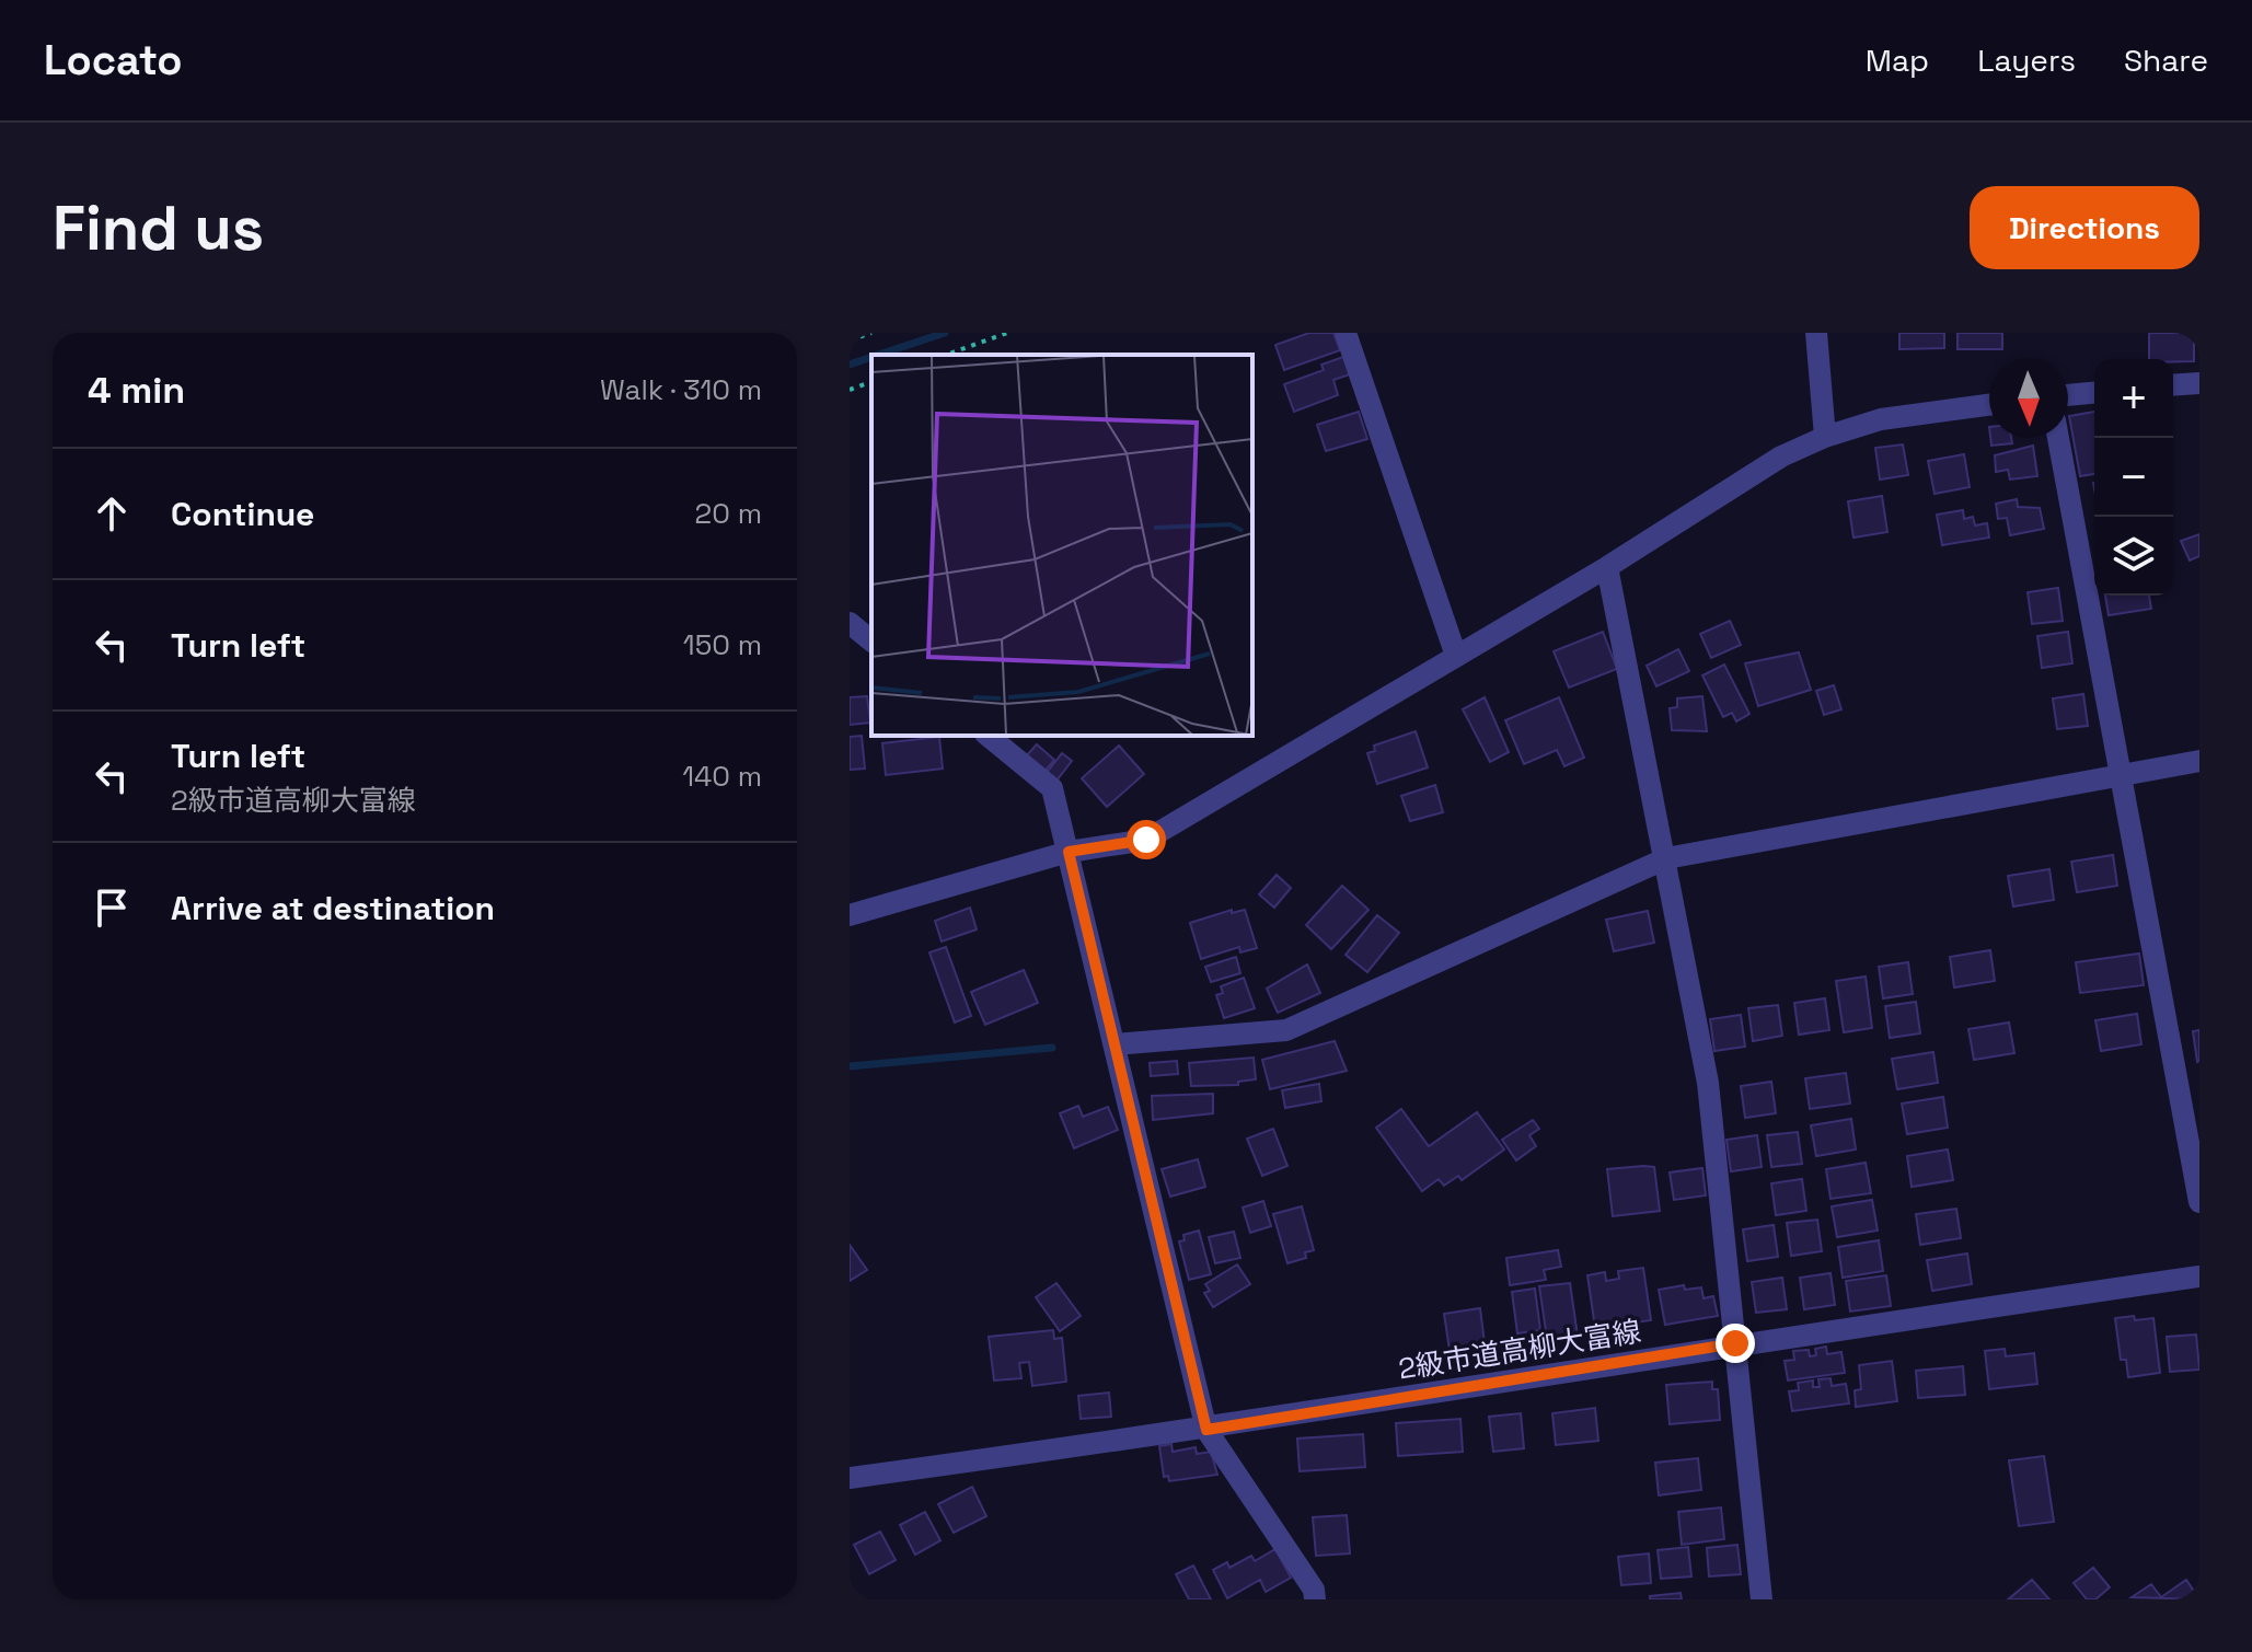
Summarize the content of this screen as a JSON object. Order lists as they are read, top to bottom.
{
  "streets": {
    "street": ["2級市道高柳大富線"]
  },
  "north": "bottom",
  "page": {
    "header": "Locato",
    "nav": ["Map", "Layers", "Share"],
    "buttons": "Directions",
    "title": "Find us",
    "heading": ["4 min", "Walk · 310 m"],
    "map_buttons": ["+", "−"],
    "list": [
      ["Continue", "20 m"],
      ["Turn left", "150 m"],
      ["Turn left", "2級市道高柳大富線", "140 m"],
      "Arrive at destination"
    ]
  }
}
